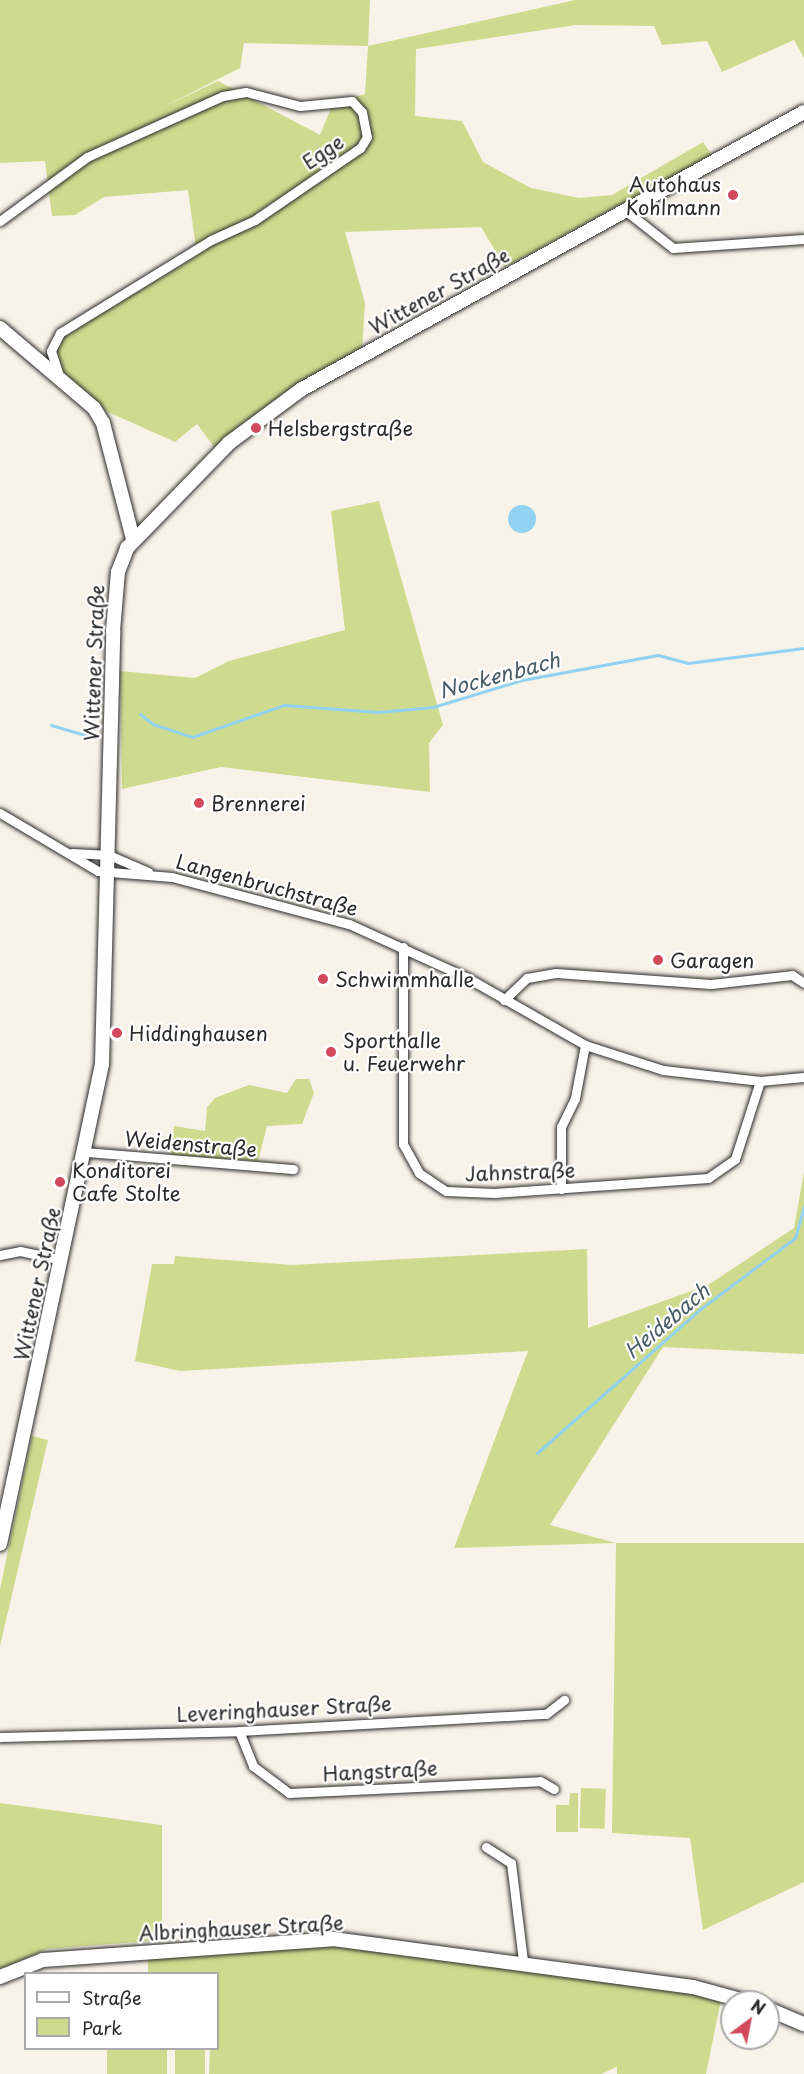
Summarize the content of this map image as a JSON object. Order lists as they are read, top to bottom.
{
  "streets": {
    "main road": ["Wittener Straße", "Albringhauser Straße"],
    "street": [
      "Egge",
      "Langenbruchstraße",
      "Weidenstraße",
      "Jahnstraße",
      "Leveringhauser Straße",
      "Hangstraße"
    ]
  },
  "crossings": [
    ["Wittener Straße", "Langenbruchstraße"],
    ["Wittener Straße", "Weidenstraße"],
    ["Langenbruchstraße", "Jahnstraße"],
    ["Leveringhauser Straße", "Hangstraße"]
  ],
  "water": ["Nockenbach", "Heidebach"],
  "places": [
    "Autohaus Kohlmann",
    "Helsbergstraße",
    "Brennerei",
    "Garagen",
    "Schwimmhalle",
    "Hiddinghausen",
    "Sporthalle u. Feuerwehr",
    "Konditorei Cafe Stolte"
  ],
  "legend": ["Straße", "Park"],
  "north": "top right"
}
